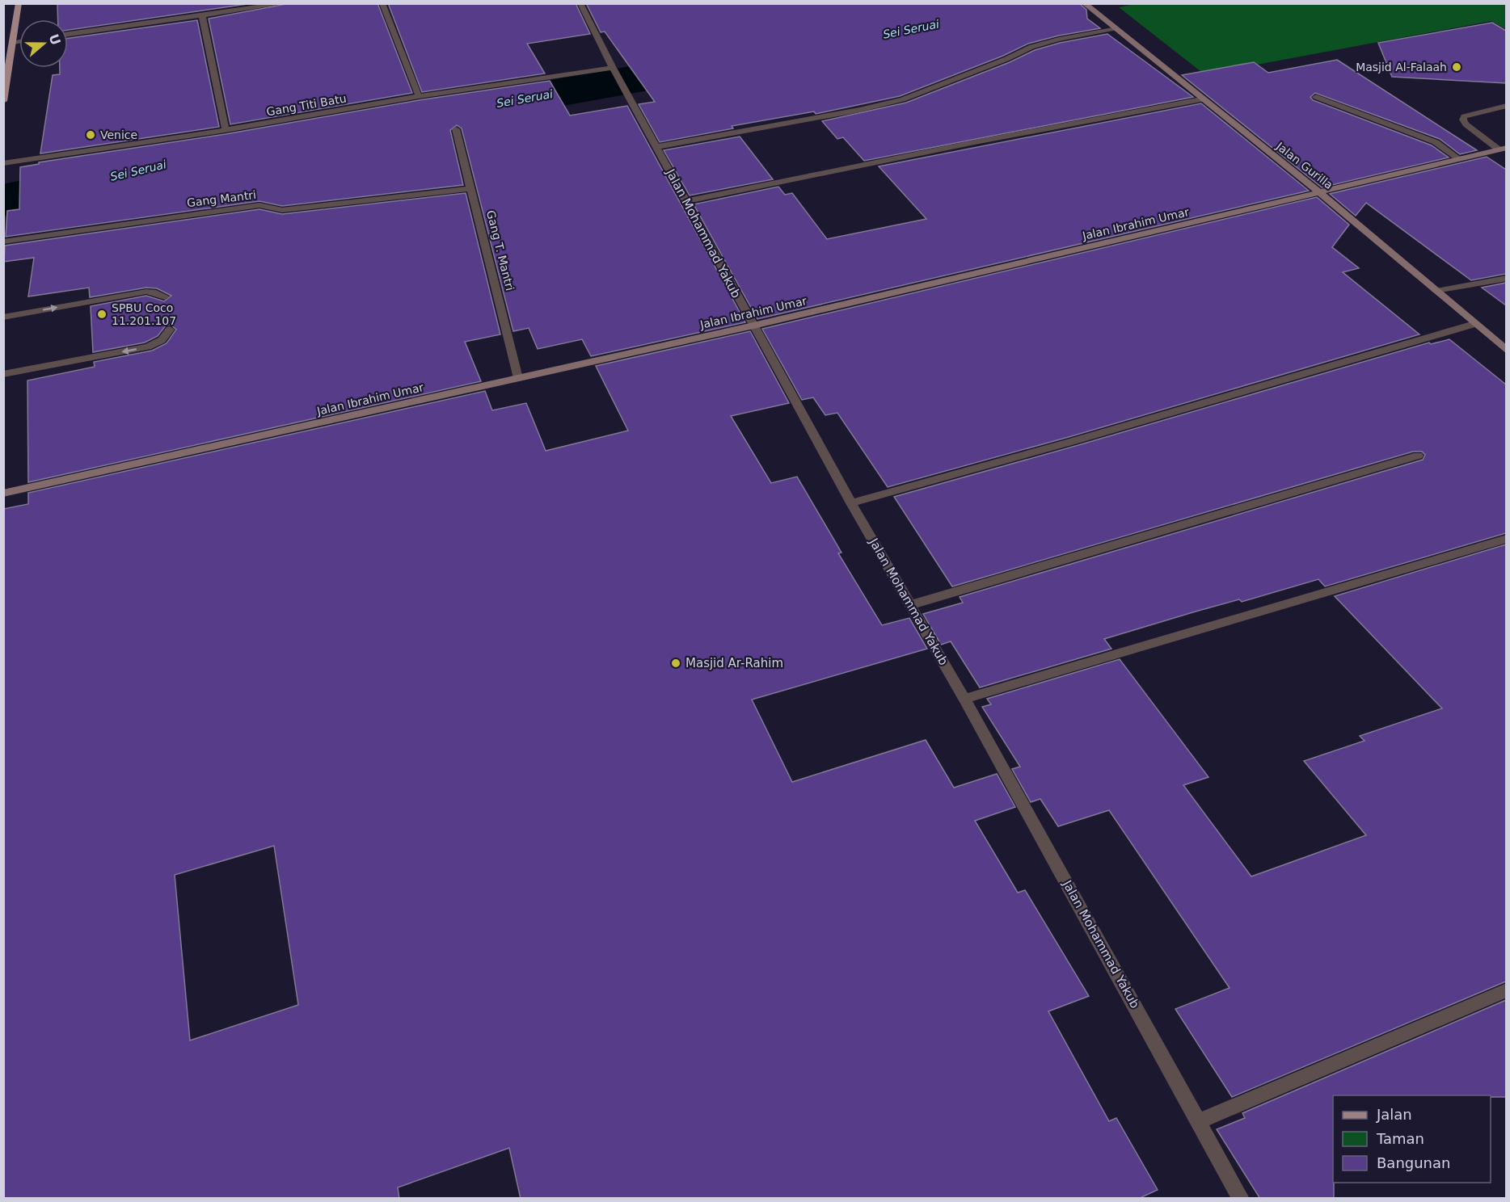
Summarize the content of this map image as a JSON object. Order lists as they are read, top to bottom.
{
  "streets": {
    "street": [
      "Gang Titi Batu",
      "Jalan Gurilla",
      "Gang Mantri",
      "Jalan Ibrahim Umar",
      "Jalan Mohammad Yakub",
      "Gang T. Mantri"
    ]
  },
  "crossings": [
    ["Gang Titi Batu", "Jalan Mohammad Yakub"],
    ["Jalan Gurilla", "Jalan Ibrahim Umar"],
    ["Gang Mantri", "Gang T. Mantri"],
    ["Jalan Ibrahim Umar", "Jalan Mohammad Yakub"],
    ["Jalan Ibrahim Umar", "Gang T. Mantri"]
  ],
  "water": ["Sei Seruai"],
  "places": [
    "Masjid Al-Falaah",
    "Venice",
    "SPBU Coco 11.201.107",
    "Masjid Ar-Rahim"
  ],
  "legend": ["Jalan", "Taman", "Bangunan"],
  "north": "right"
}
